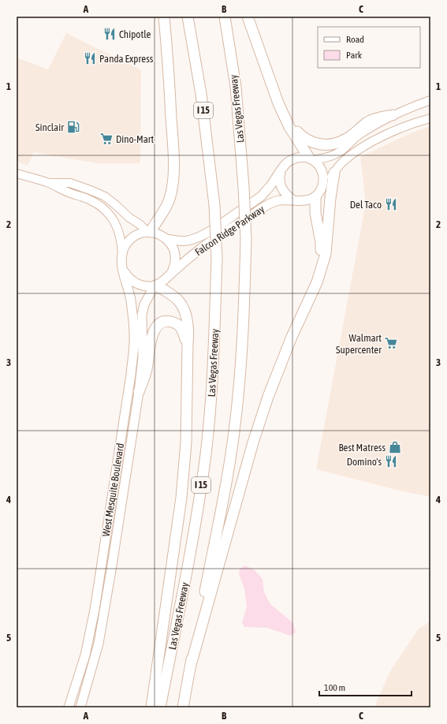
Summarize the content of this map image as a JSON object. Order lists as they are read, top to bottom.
{
  "streets": {
    "highway": ["Las Vegas Freeway", "I 15"],
    "main road": ["Falcon Ridge Parkway", "West Mesquite Boulevard"]
  },
  "crossings": [
    ["Falcon Ridge Parkway", "West Mesquite Boulevard"]
  ],
  "places": {
    "restaurant": [
      "Chipotle",
      "Panda Express",
      "Del Taco",
      "Domino's"
    ],
    "fuel station": ["Sinclair"],
    "supermarket": ["Dino-Mart", "Walmart Supercenter"],
    "shop": ["Best Matress"]
  },
  "legend": ["Road", "Park"],
  "scale_bar": "100 m",
  "grid": {
    "columns": ["A", "B", "C"],
    "rows": [
      "1",
      "2",
      "3",
      "4",
      "5"
    ]
  }
}
